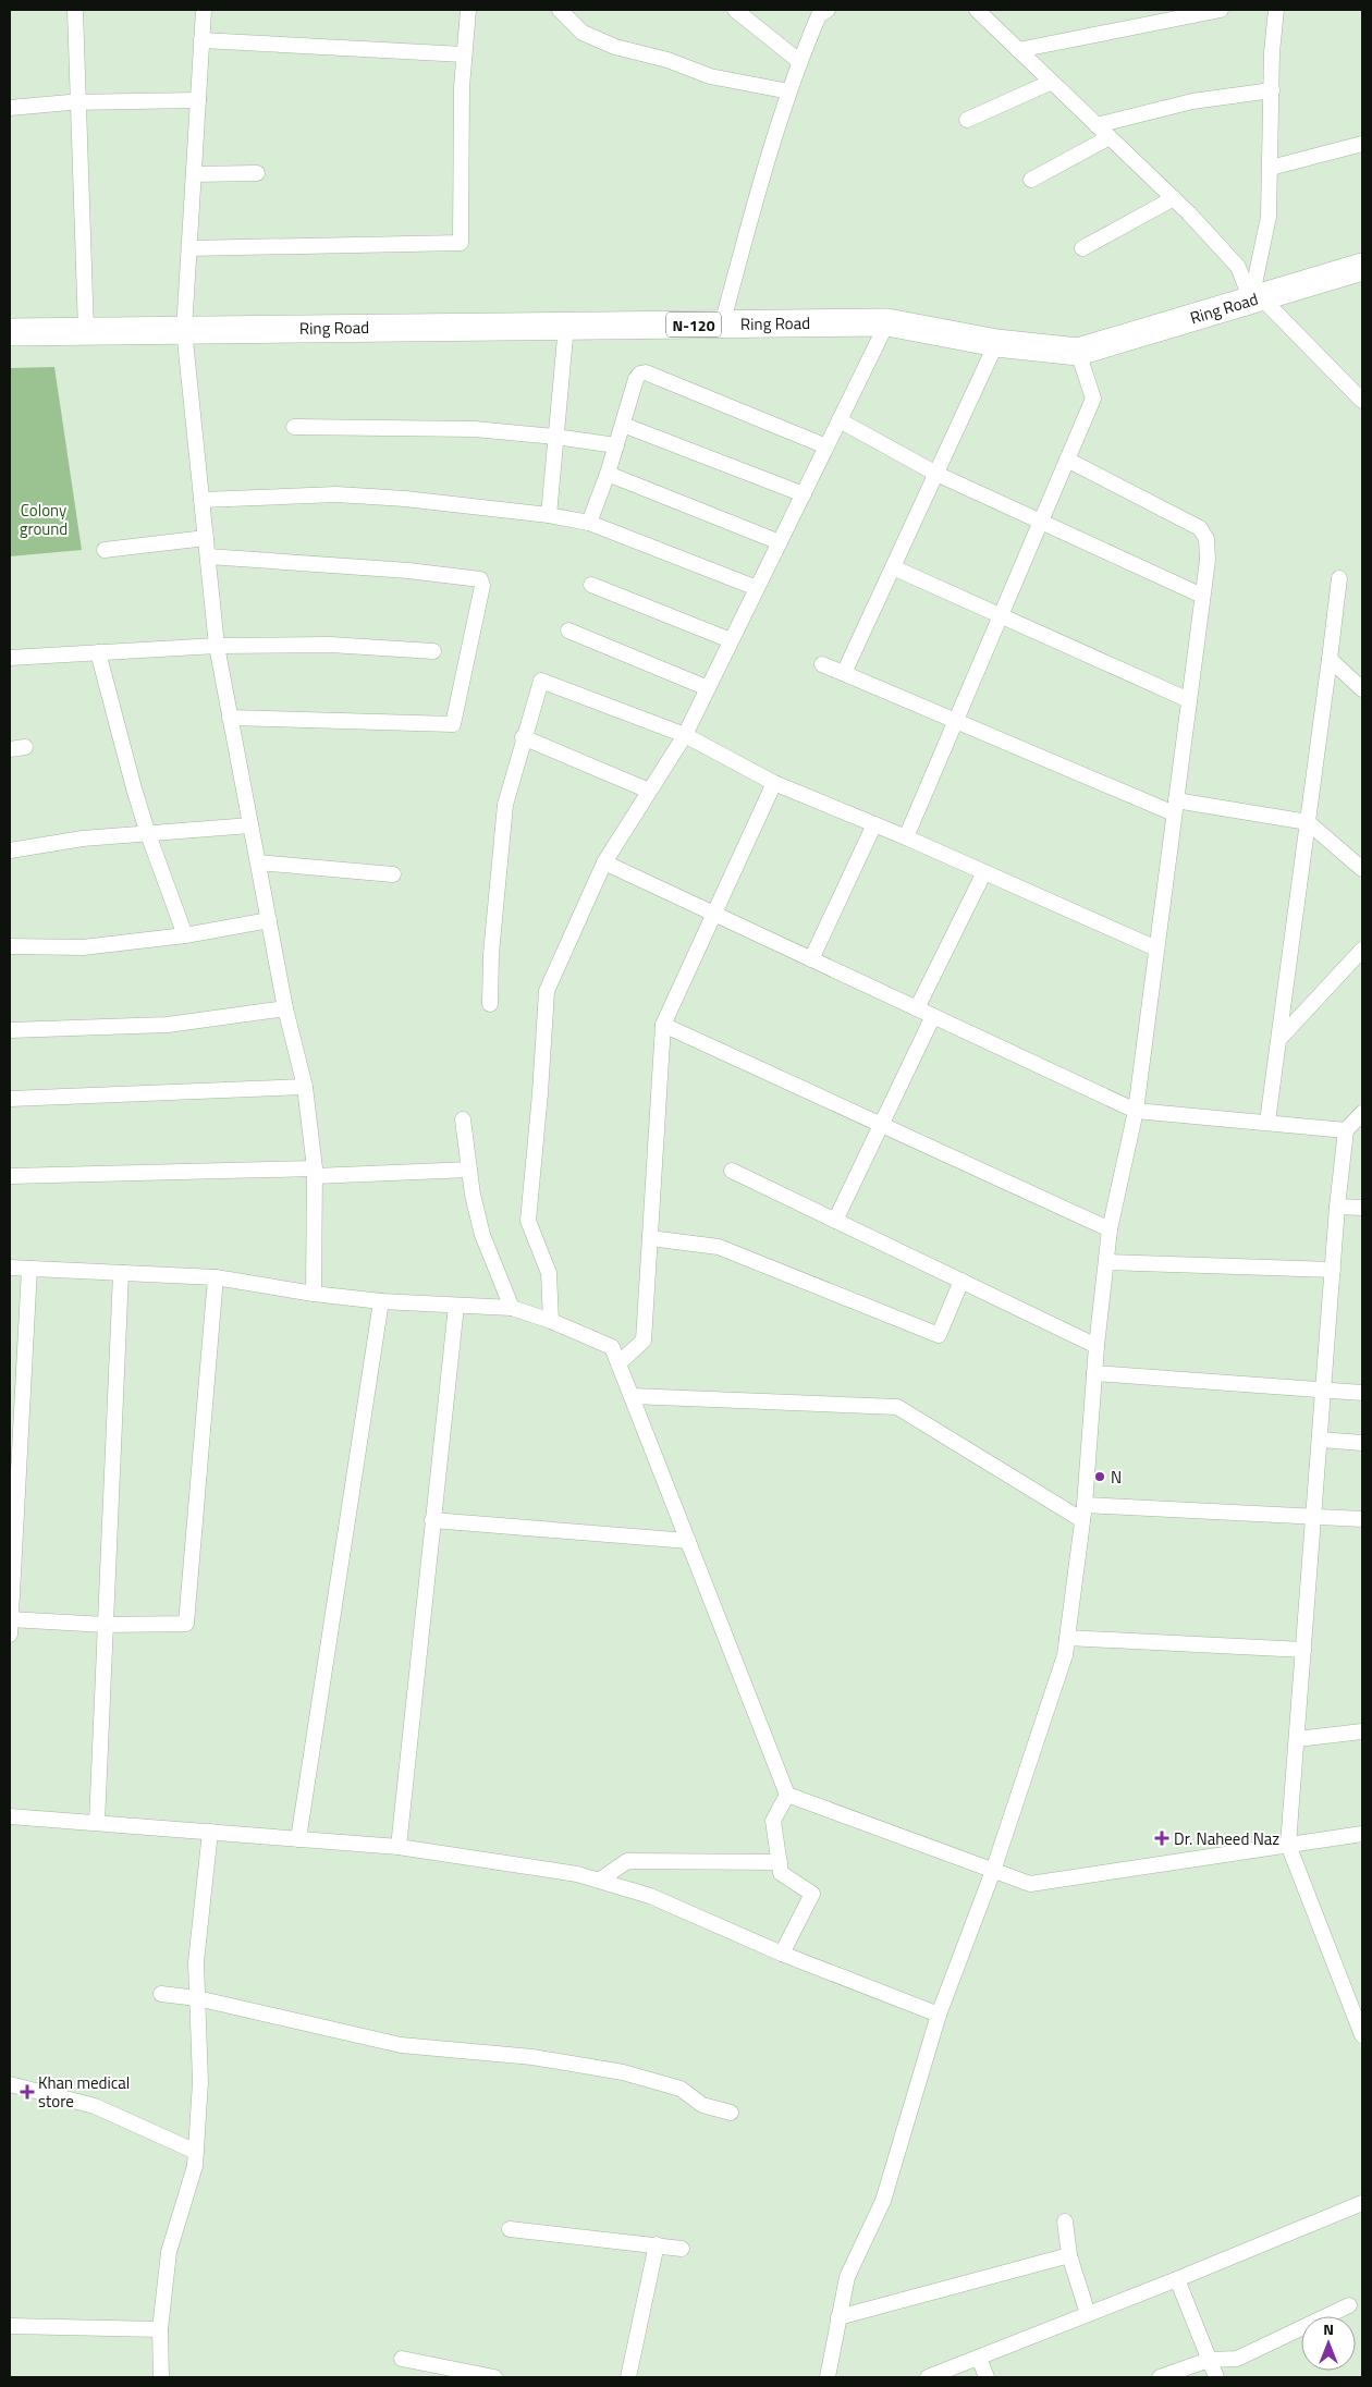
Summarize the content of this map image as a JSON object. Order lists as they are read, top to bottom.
{
  "streets": {
    "highway": ["Ring Road", "N-120"]
  },
  "parks": ["Colony ground"],
  "places": {
    "other": ["N"],
    "health": ["Dr. Naheed Naz", "Khan medical store"]
  },
  "north": "top"
}
